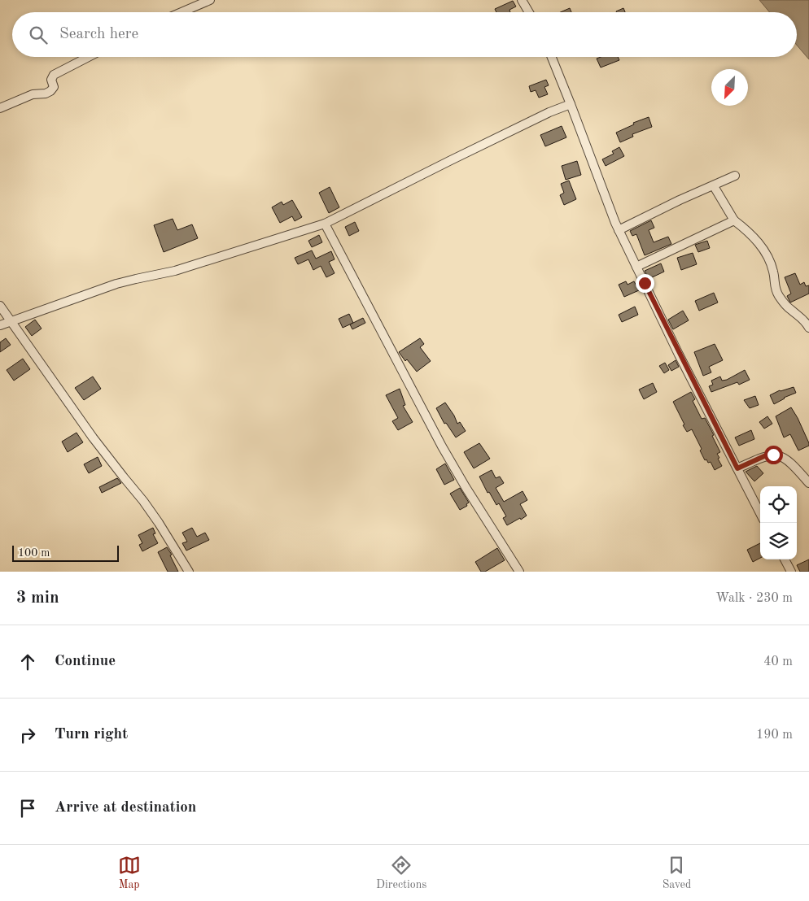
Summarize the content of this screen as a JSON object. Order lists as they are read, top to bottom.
{
  "scale_bar": "100 m",
  "north": "bottom left",
  "page": {
    "search": "Search here",
    "scale": "100 m",
    "heading": ["3 min", "Walk · 230 m"],
    "list": [
      ["Continue", "40 m"],
      ["Turn right", "190 m"],
      "Arrive at destination"
    ],
    "nav": ["Map", "Directions", "Saved"]
  }
}
